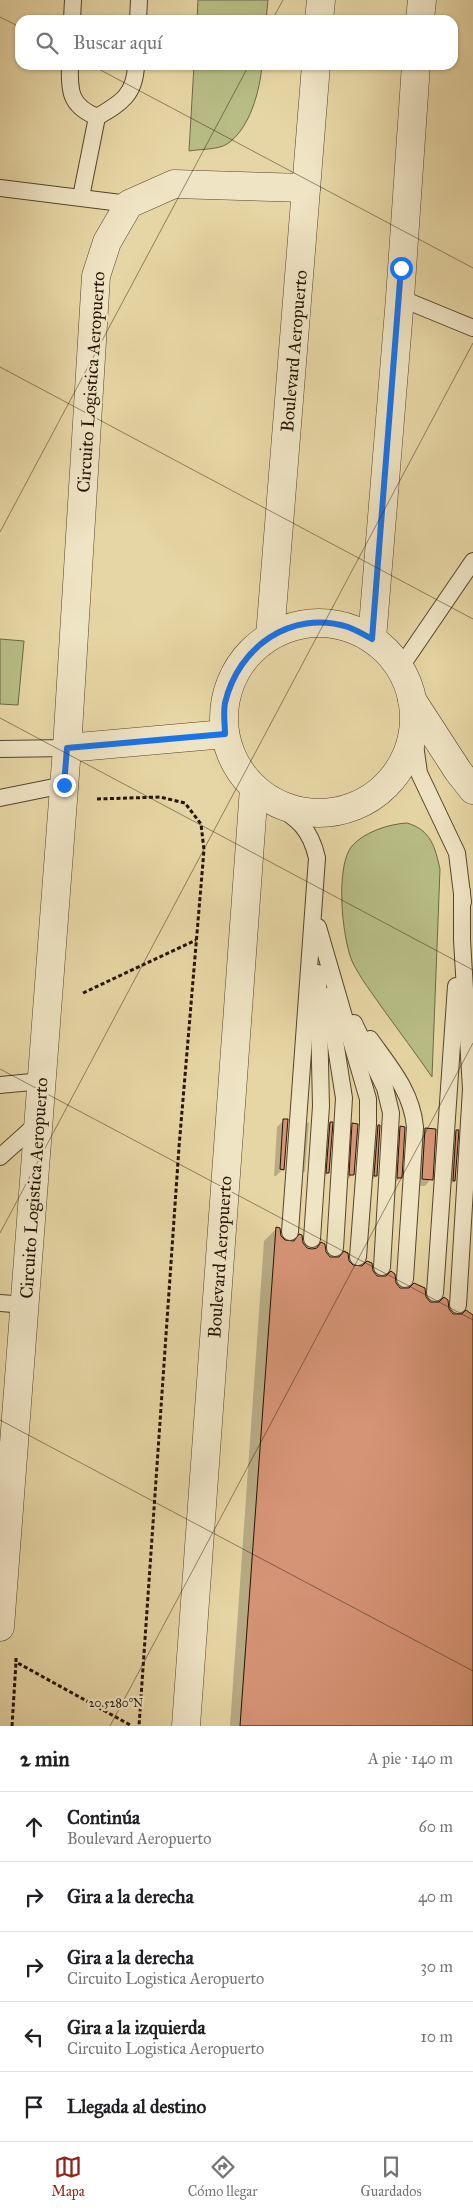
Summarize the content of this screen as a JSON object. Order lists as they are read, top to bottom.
{
  "streets": {
    "street": ["Boulevard Aeropuerto", "Circuito Logistica Aeropuerto"]
  },
  "page": {
    "search": "Buscar aquí",
    "heading": ["2 min", "A pie · 140 m"],
    "list": [
      ["Continúa", "Boulevard Aeropuerto", "60 m"],
      ["Gira a la derecha", "40 m"],
      ["Gira a la derecha", "Circuito Logistica Aeropuerto", "30 m"],
      ["Gira a la izquierda", "Circuito Logistica Aeropuerto", "10 m"],
      "Llegada al destino"
    ],
    "nav": ["Mapa", "Cómo llegar", "Guardados"]
  },
  "coordinates": ["20.5280°N"]
}
